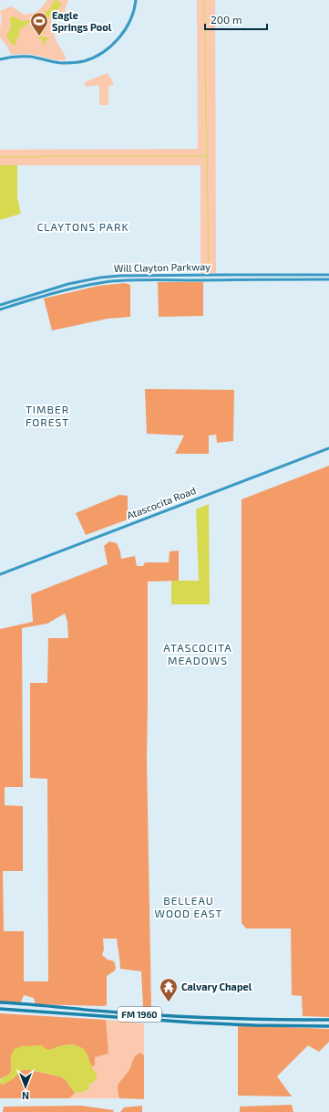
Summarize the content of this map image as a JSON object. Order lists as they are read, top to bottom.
{
  "streets": {
    "main road": ["Will Clayton Parkway", "Atascocita Road", "FM 1960"]
  },
  "districts": [
    "CLAYTONS PARK",
    "TIMBER FOREST",
    "ATASCOCITA MEADOWS",
    "BELLEAU WOOD EAST"
  ],
  "places": {
    "sports": ["Eagle Springs Pool"],
    "temple": ["Calvary Chapel"]
  },
  "scale_bar": "200 m",
  "north": "bottom"
}
